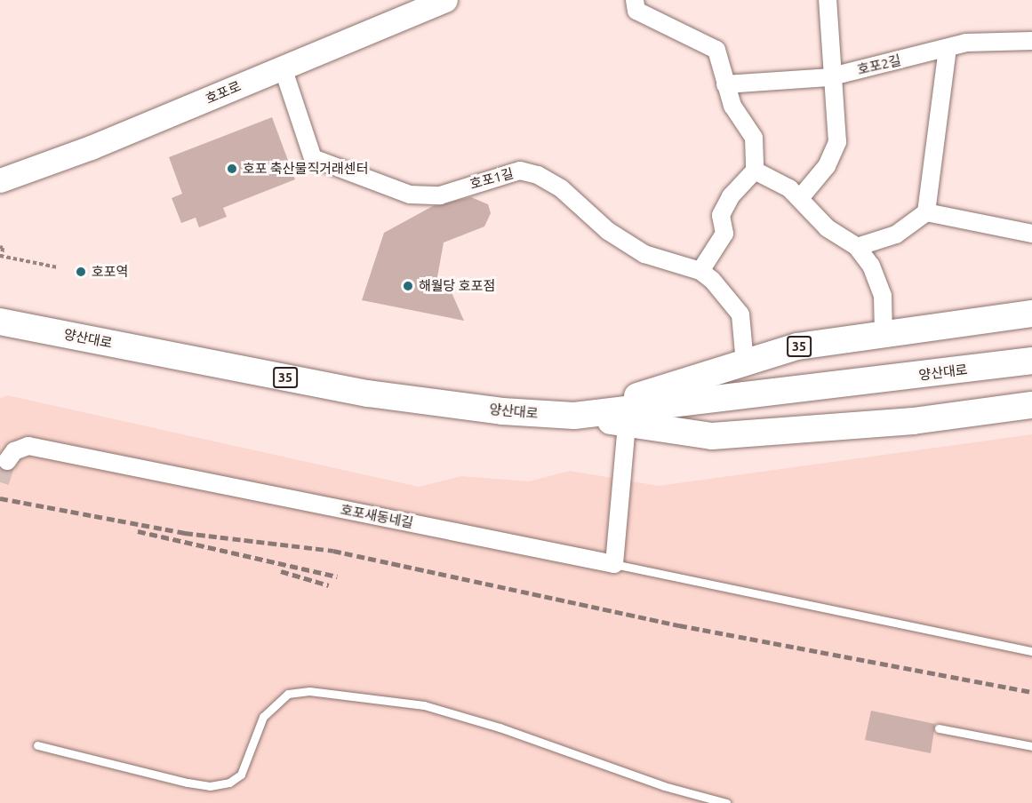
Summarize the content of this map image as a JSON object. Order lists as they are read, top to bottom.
{
  "streets": {
    "main road": ["호포로", "양산대로", "35"],
    "street": ["호포2길", "호포1길", "호포새동네길"]
  },
  "crossings": [
    ["호포로", "호포1길"],
    ["호포1길", "35"],
    ["양산대로", "35"]
  ],
  "places": ["호포 축산물직거래센터", "호포역", "해월당 호포점"]
}
